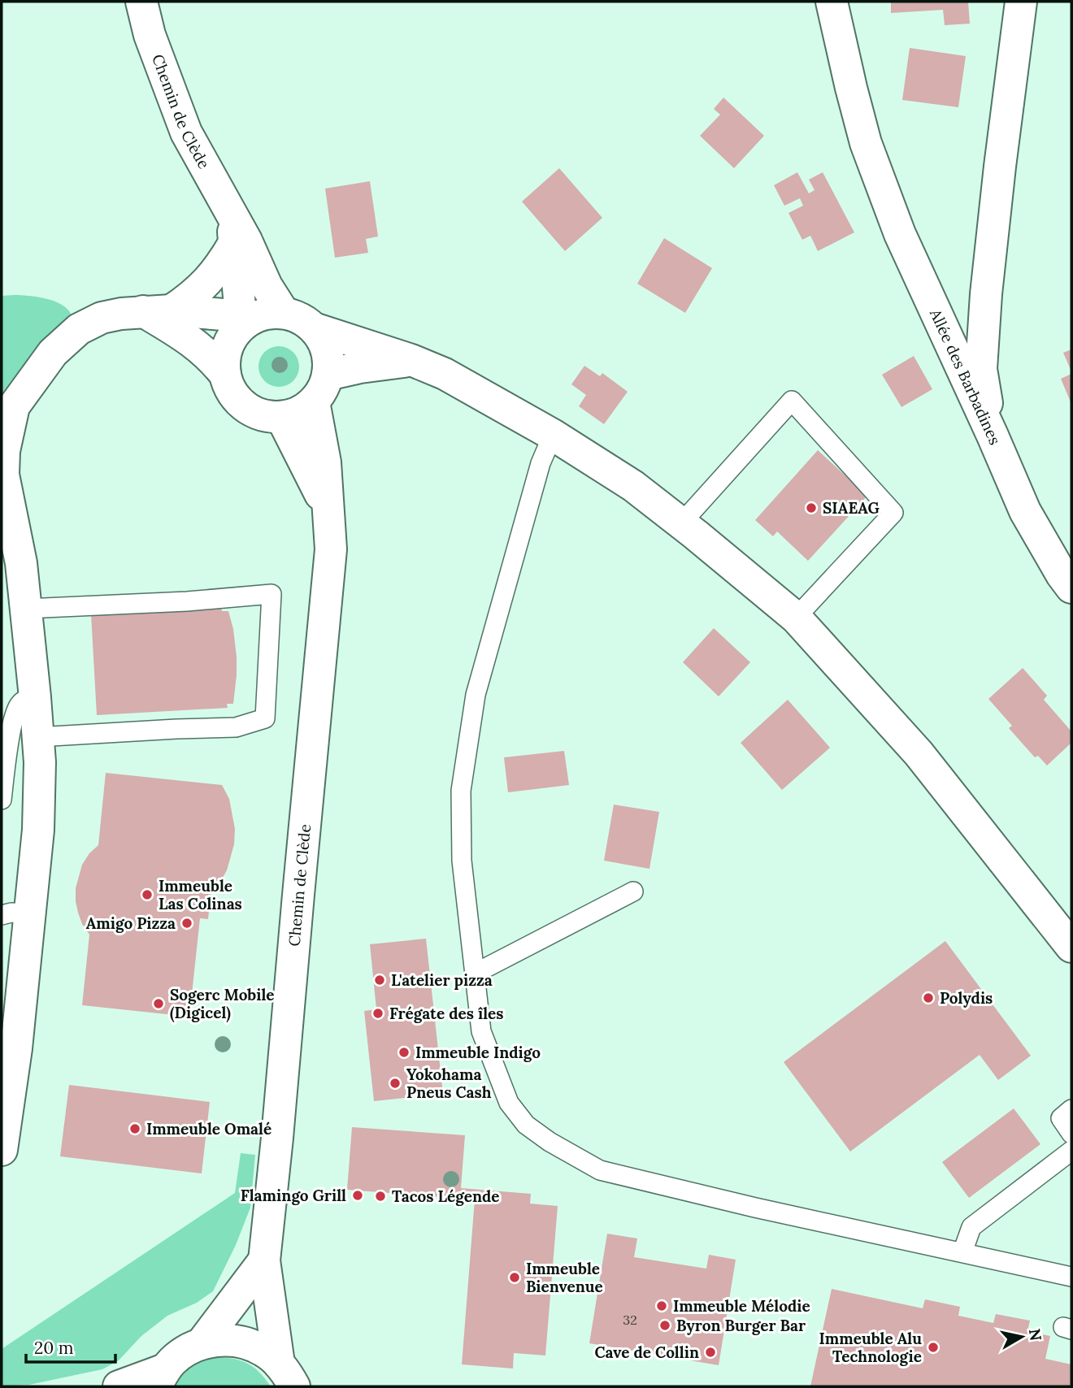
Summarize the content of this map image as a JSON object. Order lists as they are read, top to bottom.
{
  "streets": {
    "main road": ["Chemin de Clède", "Allée des Barbadines"]
  },
  "places": [
    "SIAEAG",
    "Immeuble Las Colinas",
    "Amigo Pizza",
    "L'atelier pizza",
    "Polydis",
    "Sogerc Mobile (Digicel)",
    "Frégate des îles",
    "Immeuble Indigo",
    "Yokohama Pneus Cash",
    "Immeuble Omalé",
    "Flamingo Grill",
    "Tacos Légende",
    "Immeuble Bienvenue",
    "Immeuble Mélodie",
    "Byron Burger Bar",
    "Immeuble Alu Technologie",
    "Cave de Collin"
  ],
  "house_numbers": ["32"],
  "scale_bar": "20 m",
  "north": "right"
}
